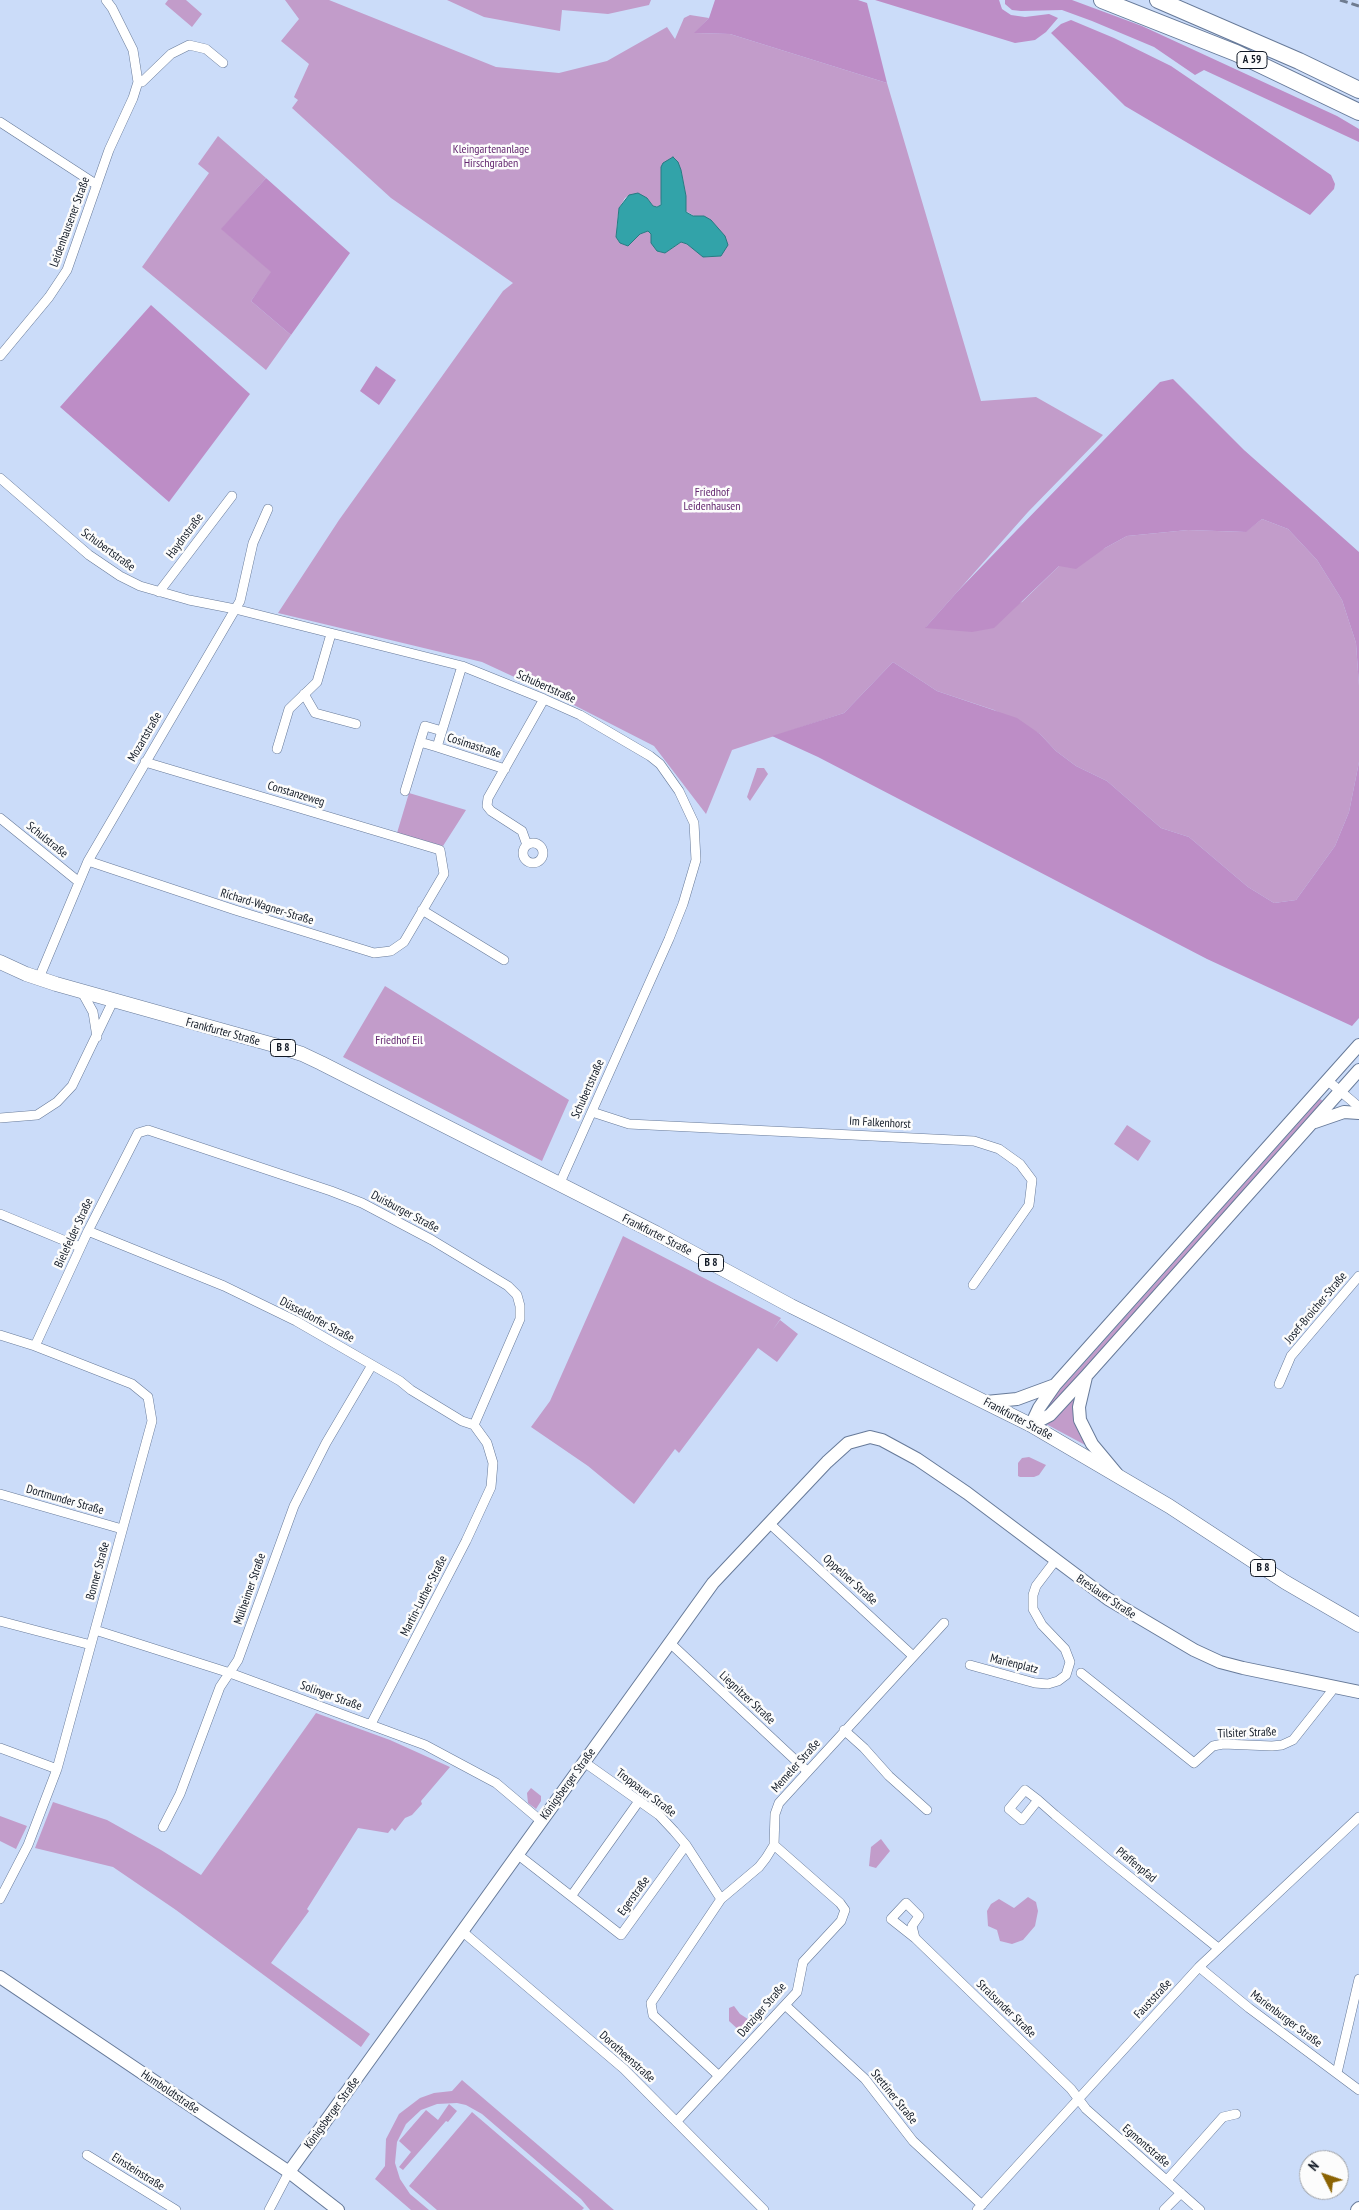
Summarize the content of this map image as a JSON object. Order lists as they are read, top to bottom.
{
  "streets": {
    "highway": ["A 59"],
    "main road": ["Frankfurter Straße", "B 8"],
    "street": [
      "Leidenhausener Straße",
      "Haydnstraße",
      "Schubertstraße",
      "Mozartstraße",
      "Cosimastraße",
      "Constanzeweg",
      "Schulstraße",
      "Richard-Wagner-Straße",
      "Im Falkenhorst",
      "Duisburger Straße",
      "Bielefelder Straße",
      "Josef-Broicher-Straße",
      "Düsseldorfer Straße",
      "Dortmunder Straße",
      "Bonner Straße",
      "Oppelner Straße",
      "Mülheimer Straße",
      "Martin-Luther-Straße",
      "Breslauer Straße",
      "Marienplatz",
      "Solinger Straße",
      "Liegnitzer Straße",
      "Tilsiter Straße",
      "Memeler Straße",
      "Königsberger Straße",
      "Troppauer Straße",
      "Pfaffenpfad",
      "Egerstraße",
      "Fauststraße",
      "Stralsunder Straße",
      "Danziger Straße",
      "Marienburger Straße",
      "Dorotheenstraße",
      "Humboldtstraße",
      "Stettiner Straße",
      "Egmontstraße",
      "Einsteinstraße"
    ]
  },
  "crossings": [
    ["Haydnstraße", "Schubertstraße"],
    ["Schubertstraße", "Mozartstraße"],
    ["Schubertstraße", "Cosimastraße"],
    ["Schubertstraße", "Frankfurter Straße"],
    ["Schubertstraße", "Im Falkenhorst"],
    ["Mozartstraße", "Constanzeweg"],
    ["Mozartstraße", "Schulstraße"],
    ["Mozartstraße", "Richard-Wagner-Straße"],
    ["Mozartstraße", "Frankfurter Straße"],
    ["Constanzeweg", "Richard-Wagner-Straße"],
    ["Duisburger Straße", "Bielefelder Straße"],
    ["Duisburger Straße", "Düsseldorfer Straße"],
    ["Bielefelder Straße", "Düsseldorfer Straße"],
    ["Bielefelder Straße", "Bonner Straße"],
    ["Düsseldorfer Straße", "Mülheimer Straße"],
    ["Düsseldorfer Straße", "Martin-Luther-Straße"],
    ["Dortmunder Straße", "Bonner Straße"],
    ["Bonner Straße", "Solinger Straße"],
    ["Oppelner Straße", "Memeler Straße"],
    ["Oppelner Straße", "Königsberger Straße"],
    ["Mülheimer Straße", "Solinger Straße"],
    ["Martin-Luther-Straße", "Solinger Straße"],
    ["Breslauer Straße", "Marienplatz"],
    ["Breslauer Straße", "Tilsiter Straße"],
    ["Breslauer Straße", "Königsberger Straße"],
    ["Solinger Straße", "Königsberger Straße"],
    ["Liegnitzer Straße", "Memeler Straße"],
    ["Liegnitzer Straße", "Königsberger Straße"],
    ["Memeler Straße", "Danziger Straße"],
    ["Königsberger Straße", "Troppauer Straße"],
    ["Königsberger Straße", "Egerstraße"],
    ["Königsberger Straße", "Dorotheenstraße"],
    ["Königsberger Straße", "Humboldtstraße"],
    ["Troppauer Straße", "Egerstraße"],
    ["Pfaffenpfad", "Fauststraße"],
    ["Fauststraße", "Stralsunder Straße"],
    ["Fauststraße", "Marienburger Straße"],
    ["Fauststraße", "Stettiner Straße"],
    ["Fauststraße", "Egmontstraße"],
    ["Stralsunder Straße", "Egmontstraße"],
    ["Danziger Straße", "Dorotheenstraße"],
    ["Danziger Straße", "Stettiner Straße"]
  ],
  "parks": ["Kleingartenanlage Hirschgraben", "Friedhof Leidenhausen", "Friedhof Eil"],
  "north": "top left"
}
